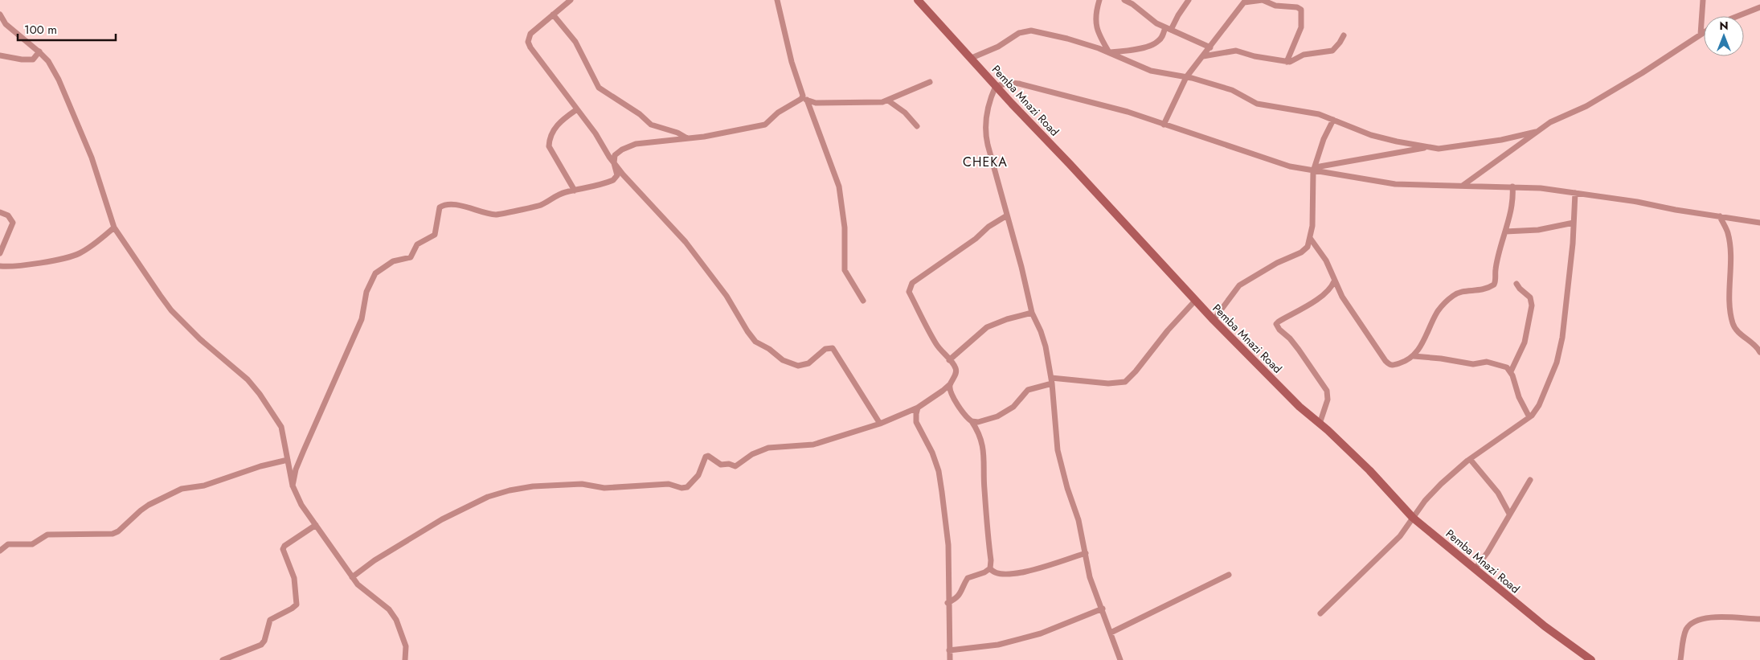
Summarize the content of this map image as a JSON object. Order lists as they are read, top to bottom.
{
  "streets": {
    "main road": ["Pemba Mnazi Road"]
  },
  "districts": ["CHEKA"],
  "scale_bar": "100 m",
  "north": "top"
}
